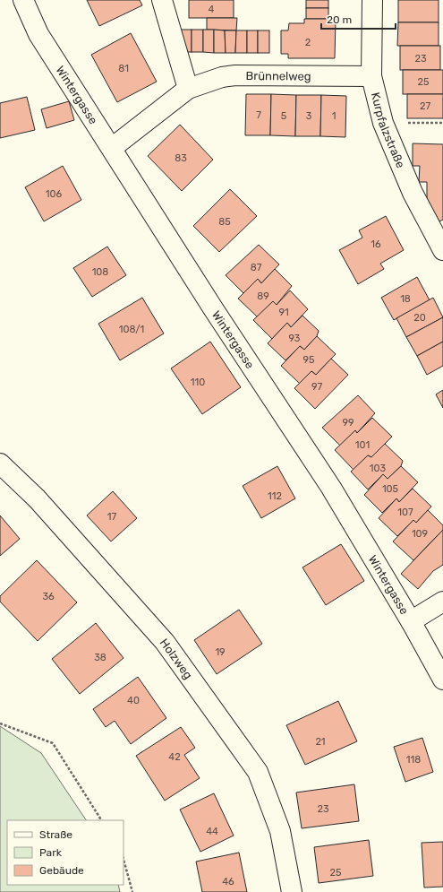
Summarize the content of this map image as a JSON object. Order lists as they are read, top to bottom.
{
  "streets": {
    "street": [
      "Brünnelweg",
      "Wintergasse",
      "Kurpfalzstraße",
      "Holzweg"
    ]
  },
  "crossings": [
    ["Brünnelweg", "Wintergasse"],
    ["Brünnelweg", "Kurpfalzstraße"]
  ],
  "house_numbers": [
    "4",
    "2",
    "23",
    "81",
    "25",
    "27",
    "7",
    "5",
    "3",
    "1",
    "83",
    "106",
    "85",
    "16",
    "87",
    "108",
    "89",
    "18",
    "91",
    "20",
    "108/1",
    "93",
    "95",
    "110",
    "97",
    "99",
    "101",
    "103",
    "105",
    "112",
    "107",
    "17",
    "109",
    "36",
    "19",
    "38",
    "40",
    "21",
    "42",
    "118",
    "23",
    "44",
    "25",
    "46"
  ],
  "legend": ["Straße", "Park", "Gebäude"],
  "scale_bar": "20 m"
}
